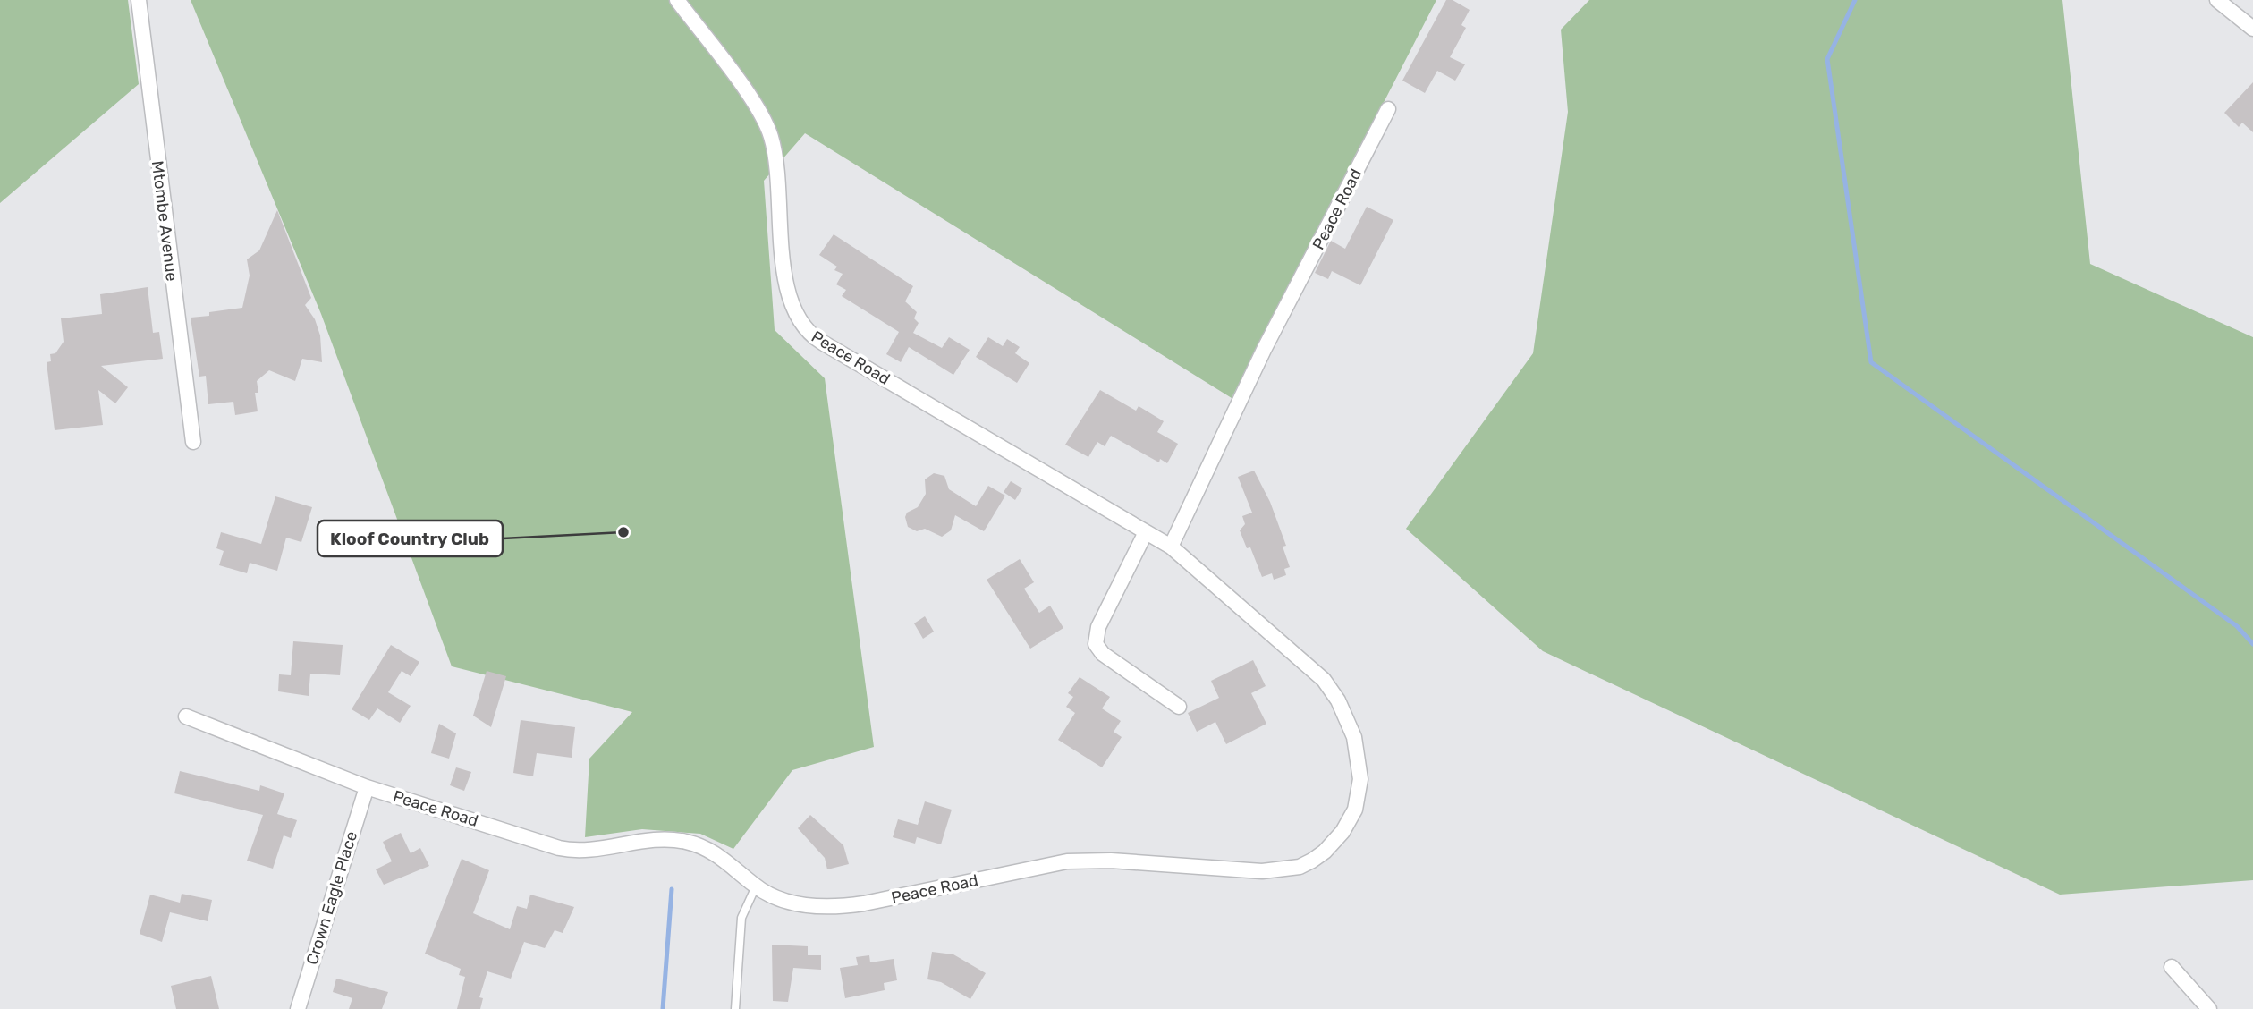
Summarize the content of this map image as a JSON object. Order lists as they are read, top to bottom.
{
  "streets": {
    "street": ["Peace Road", "Mtombe Avenue", "Crown Eagle Place"]
  },
  "crossings": [
    ["Peace Road", "Crown Eagle Place"]
  ],
  "places": ["Kloof Country Club"]
}
